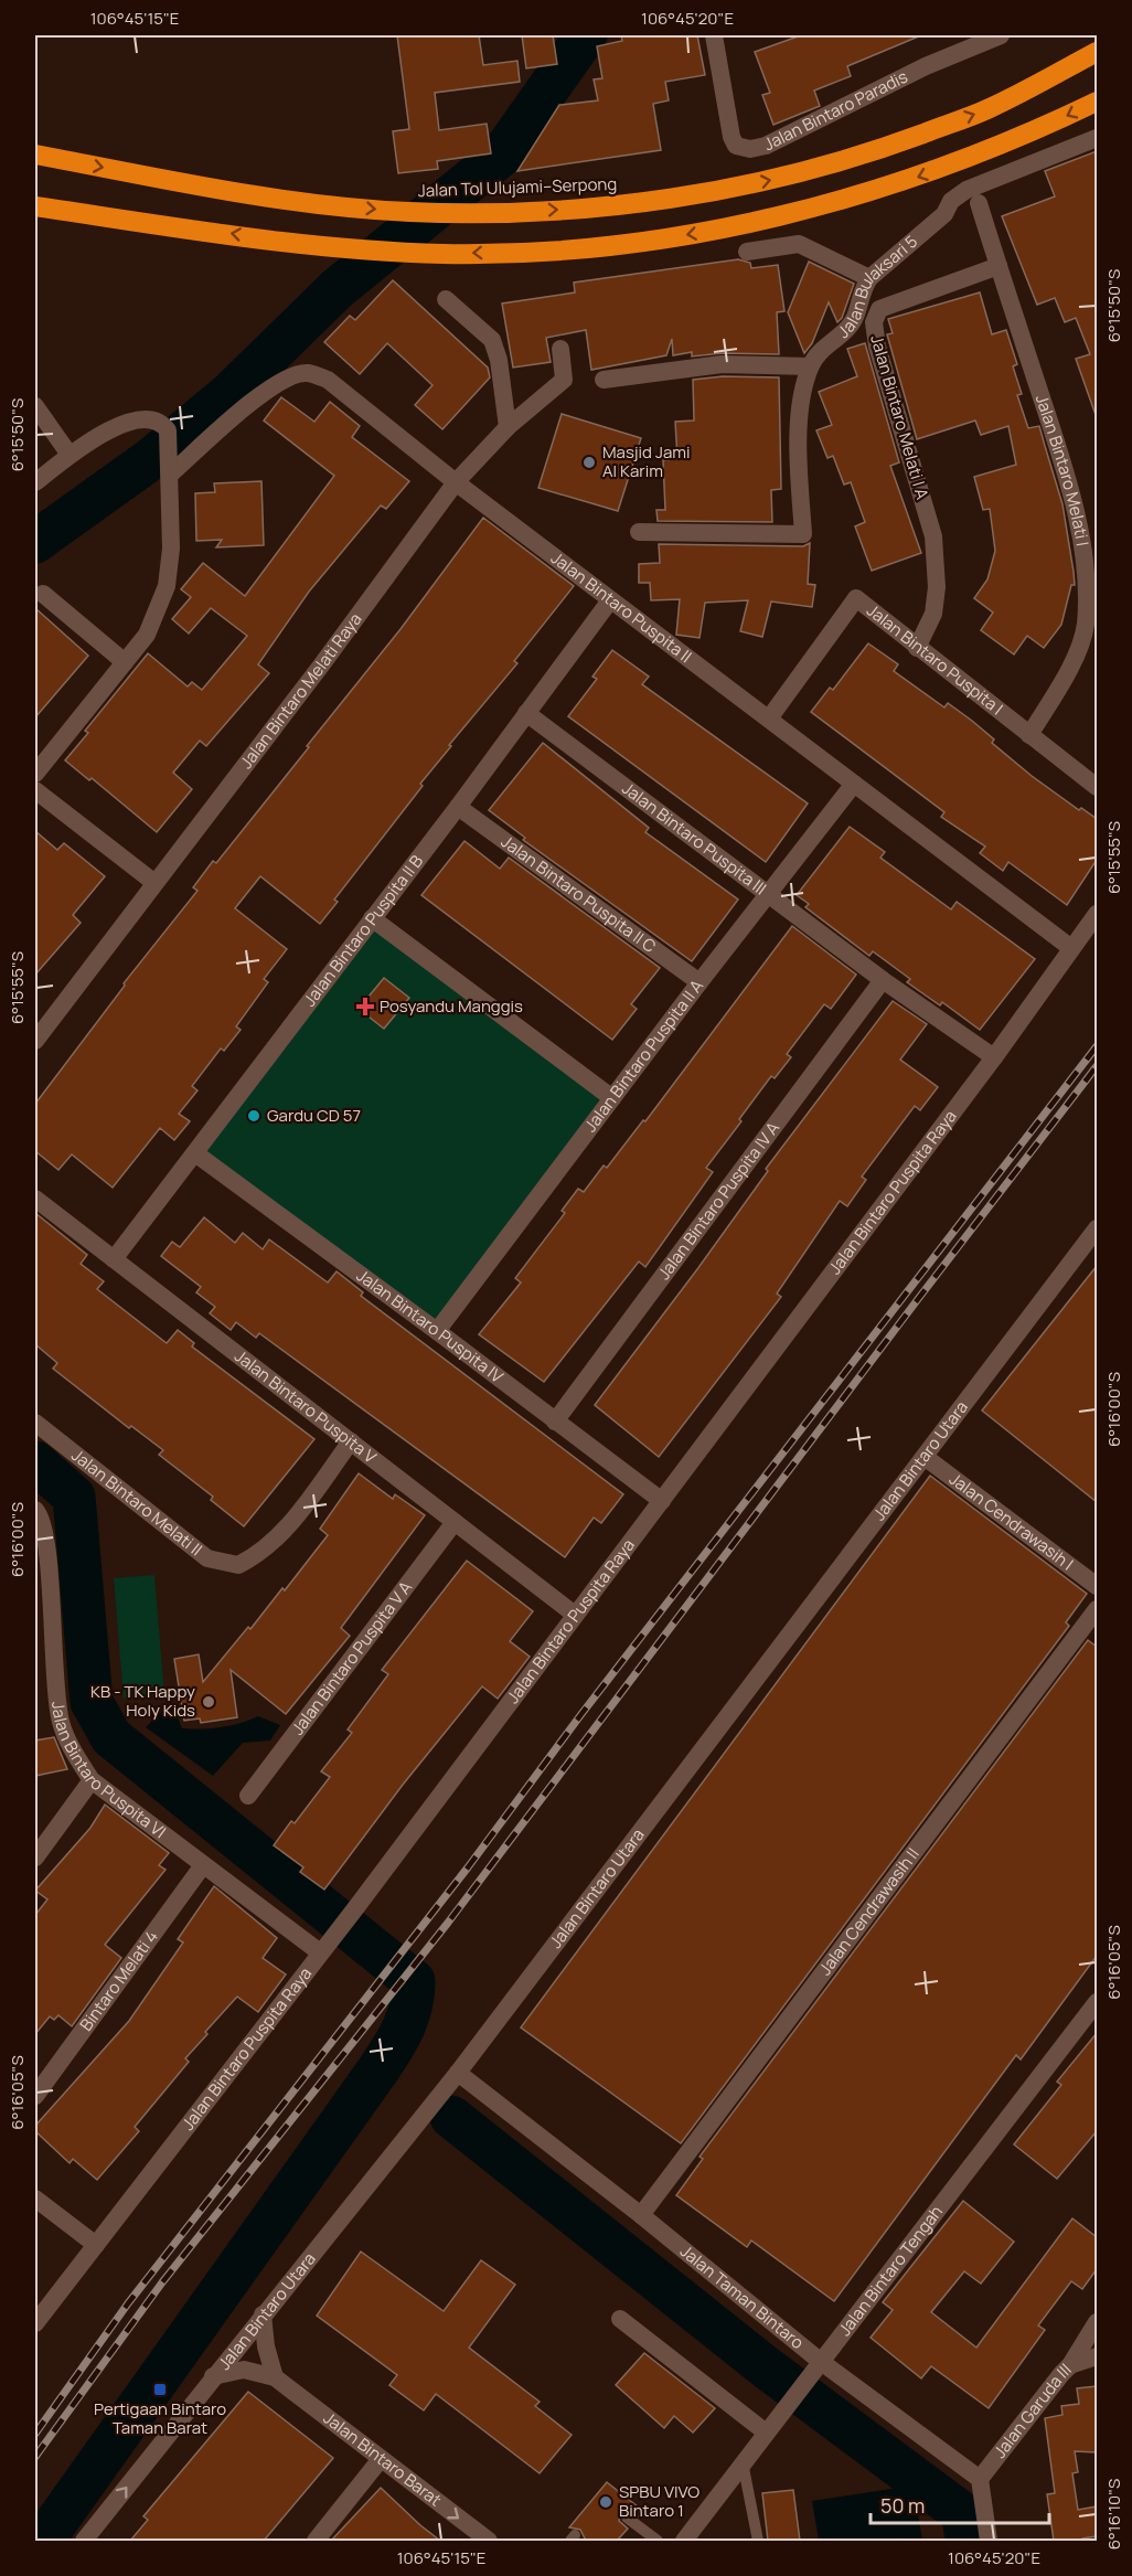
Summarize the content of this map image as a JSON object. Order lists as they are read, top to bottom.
{
  "streets": {
    "highway": ["Jalan Tol Ulujami–Serpong"],
    "street": [
      "Jalan Bintaro Paradis",
      "Jalan Bulaksari 5",
      "Jalan Bintaro Melati I A",
      "Jalan Bintaro Melati I",
      "Jalan Bintaro Puspita II",
      "Jalan Bintaro Puspita I",
      "Jalan Bintaro Melati Raya",
      "Jalan Bintaro Puspita III",
      "Jalan Bintaro Puspita II C",
      "Jalan Bintaro Puspita II B",
      "Jalan Bintaro Puspita II A",
      "Jalan Bintaro Puspita Raya",
      "Jalan Bintaro Puspita IV A",
      "Jalan Bintaro Puspita IV",
      "Jalan Bintaro Puspita V",
      "Jalan Bintaro Utara",
      "Jalan Bintaro Melati II",
      "Jalan Cendrawasih I",
      "Jalan Bintaro Puspita V A",
      "Jalan Bintaro Puspita VI",
      "Jalan Cendrawasih II",
      "Bintaro Melati 4",
      "Jalan Bintaro Tengah",
      "Jalan Taman Bintaro",
      "Jalan Garuda III",
      "Jalan Bintaro Barat"
    ]
  },
  "crossings": [
    ["Jalan Bintaro Melati I A", "Jalan Bintaro Melati I"],
    ["Jalan Bintaro Melati I A", "Jalan Bintaro Puspita I"],
    ["Jalan Bintaro Melati I", "Jalan Bintaro Puspita I"],
    ["Jalan Bintaro Puspita II", "Jalan Bintaro Puspita I"],
    ["Jalan Bintaro Puspita II", "Jalan Bintaro Melati Raya"],
    ["Jalan Bintaro Puspita II", "Jalan Bintaro Puspita II B"],
    ["Jalan Bintaro Puspita II", "Jalan Bintaro Puspita II A"],
    ["Jalan Bintaro Puspita II", "Jalan Bintaro Puspita Raya"],
    ["Jalan Bintaro Puspita III", "Jalan Bintaro Puspita II B"],
    ["Jalan Bintaro Puspita III", "Jalan Bintaro Puspita II A"],
    ["Jalan Bintaro Puspita III", "Jalan Bintaro Puspita Raya"],
    ["Jalan Bintaro Puspita III", "Jalan Bintaro Puspita IV A"],
    ["Jalan Bintaro Puspita II C", "Jalan Bintaro Puspita II B"],
    ["Jalan Bintaro Puspita II C", "Jalan Bintaro Puspita II A"],
    ["Jalan Bintaro Puspita II B", "Jalan Bintaro Puspita IV"],
    ["Jalan Bintaro Puspita II B", "Jalan Bintaro Puspita V"],
    ["Jalan Bintaro Puspita II A", "Jalan Bintaro Puspita IV"],
    ["Jalan Bintaro Puspita Raya", "Jalan Bintaro Puspita IV"],
    ["Jalan Bintaro Puspita Raya", "Jalan Bintaro Puspita V"],
    ["Jalan Bintaro Puspita Raya", "Jalan Bintaro Puspita VI"],
    ["Jalan Bintaro Puspita IV A", "Jalan Bintaro Puspita IV"],
    ["Jalan Bintaro Puspita V", "Jalan Bintaro Melati II"],
    ["Jalan Bintaro Puspita V", "Jalan Bintaro Puspita V A"],
    ["Jalan Bintaro Utara", "Jalan Cendrawasih I"],
    ["Jalan Bintaro Utara", "Jalan Taman Bintaro"],
    ["Jalan Bintaro Utara", "Jalan Bintaro Barat"],
    ["Jalan Bintaro Puspita VI", "Bintaro Melati 4"],
    ["Jalan Cendrawasih II", "Jalan Taman Bintaro"],
    ["Jalan Bintaro Tengah", "Jalan Taman Bintaro"],
    ["Jalan Taman Bintaro", "Jalan Garuda III"]
  ],
  "one_way": ["Jalan Bintaro Barat"],
  "places": {
    "other": [
      "Masjid Jami Al Karim",
      "Gardu CD 57",
      "KB - TK Happy Holy Kids",
      "SPBU VIVO Bintaro 1"
    ],
    "health": ["Posyandu Manggis"],
    "transit": ["Pertigaan Bintaro Taman Barat"]
  },
  "scale_bar": "50 m",
  "coordinates": [
    "106°45'15\"E",
    "106°45'20\"E",
    "6°15'50\"S",
    "6°15'55\"S",
    "6°16'00\"S",
    "6°16'05\"S",
    "6°16'10\"S"
  ]
}
